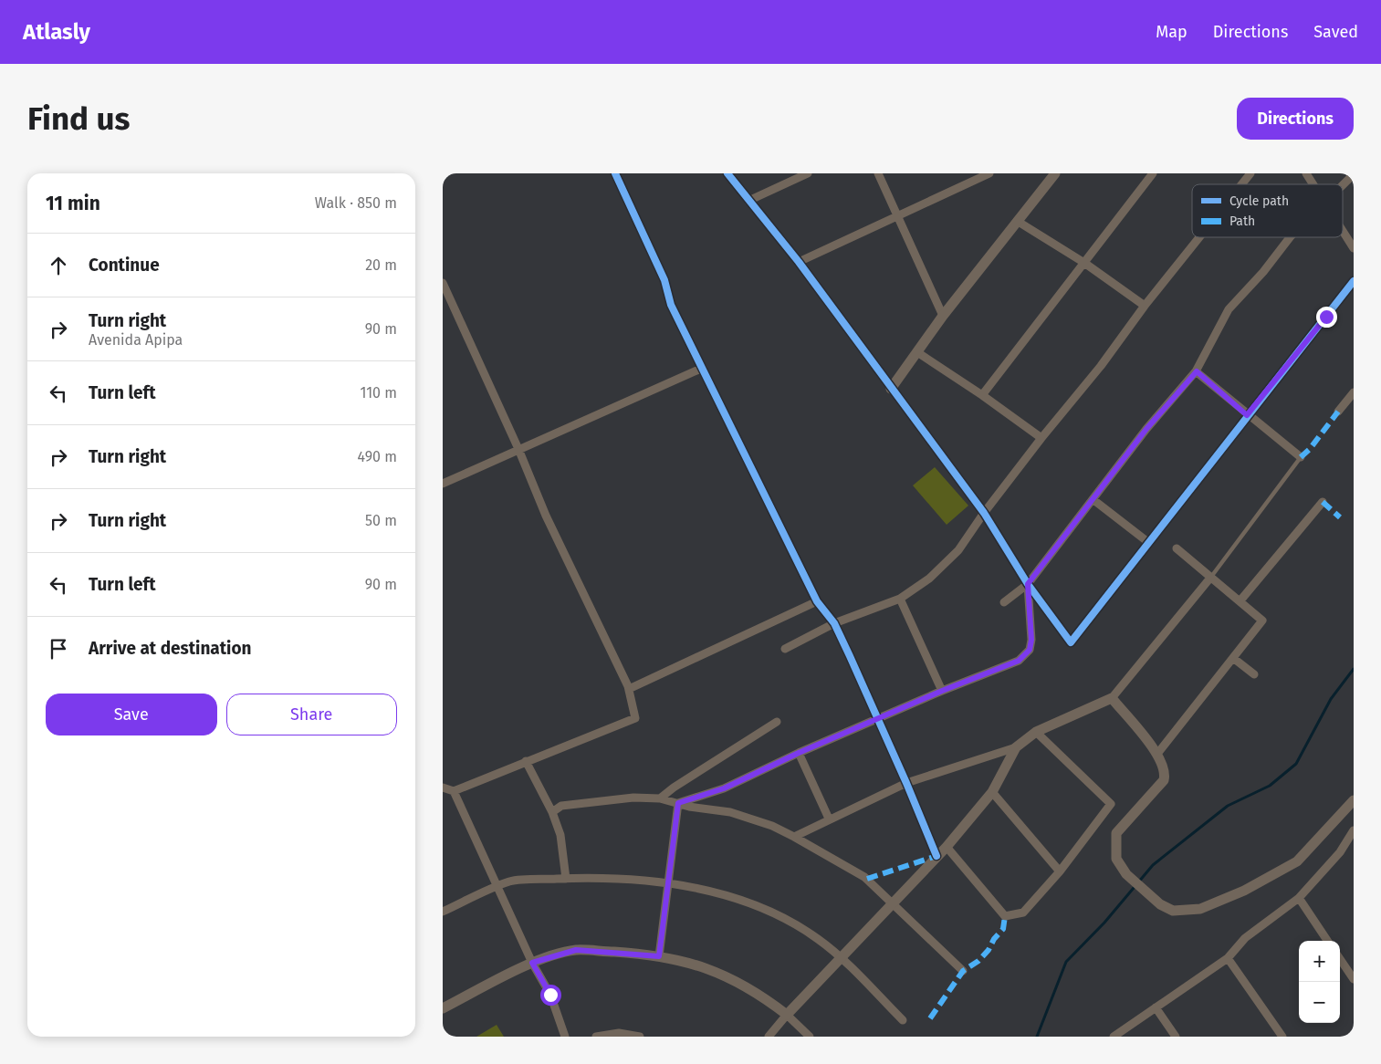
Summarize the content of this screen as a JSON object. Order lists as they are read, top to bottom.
{
  "legend": ["Cycle path", "Path"],
  "page": {
    "header": "Atlasly",
    "nav": ["Map", "Directions", "Saved"],
    "buttons": [
      "Directions",
      ["Save", "Share"]
    ],
    "title": "Find us",
    "heading": ["11 min", "Walk · 850 m"],
    "list": [
      ["Continue", "20 m"],
      ["Turn right", "Avenida Apipa", "90 m"],
      ["Turn left", "110 m"],
      ["Turn right", "490 m"],
      ["Turn right", "50 m"],
      ["Turn left", "90 m"],
      "Arrive at destination"
    ],
    "map_buttons": ["+", "−"]
  }
}
